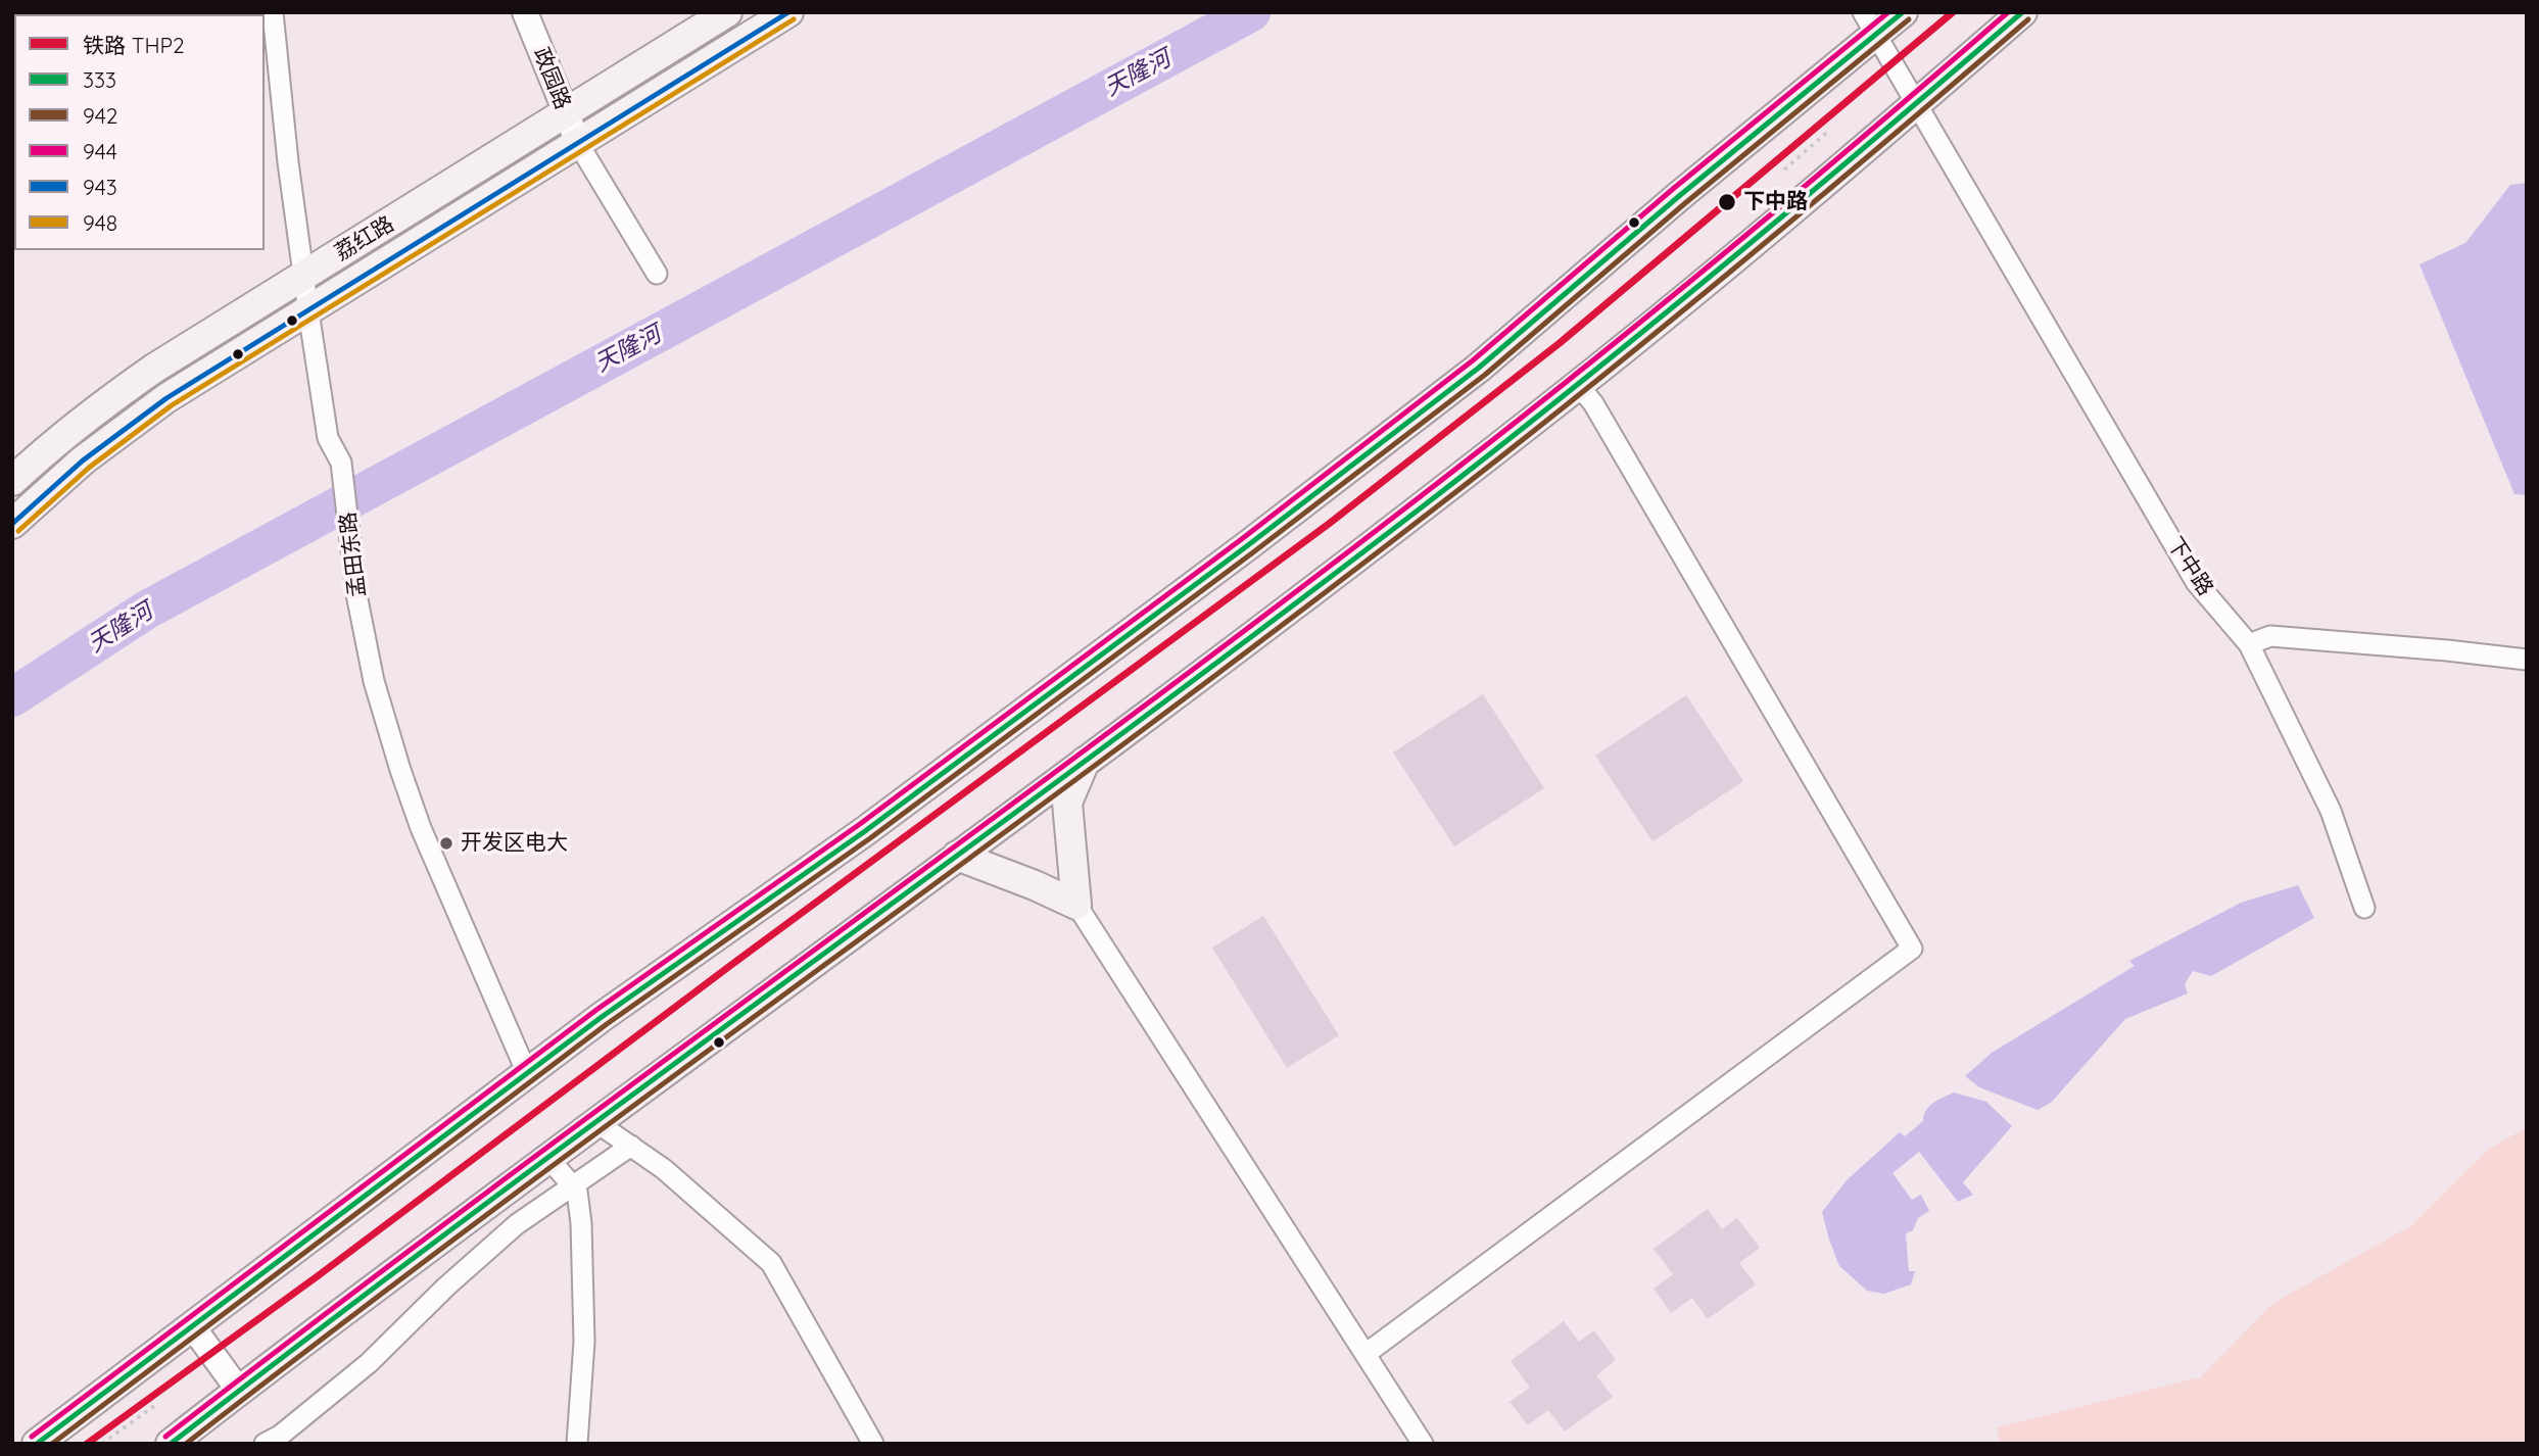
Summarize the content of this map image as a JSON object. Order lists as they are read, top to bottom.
{
  "streets": {
    "main road": ["荔红路"],
    "street": ["政园路", "孟田东路", "下中路"]
  },
  "crossings": [
    ["政园路", "荔红路"],
    ["荔红路", "孟田东路"]
  ],
  "water": ["天隆河"],
  "places": ["下中路", "开发区电大"],
  "lines": [
    "rail line THP2",
    "transit line 333",
    "transit line 944",
    "transit line 943",
    "transit line 942",
    "transit line 948"
  ],
  "legend": [
    "铁路 THP2",
    "333",
    "942",
    "944",
    "943",
    "948"
  ]
}
